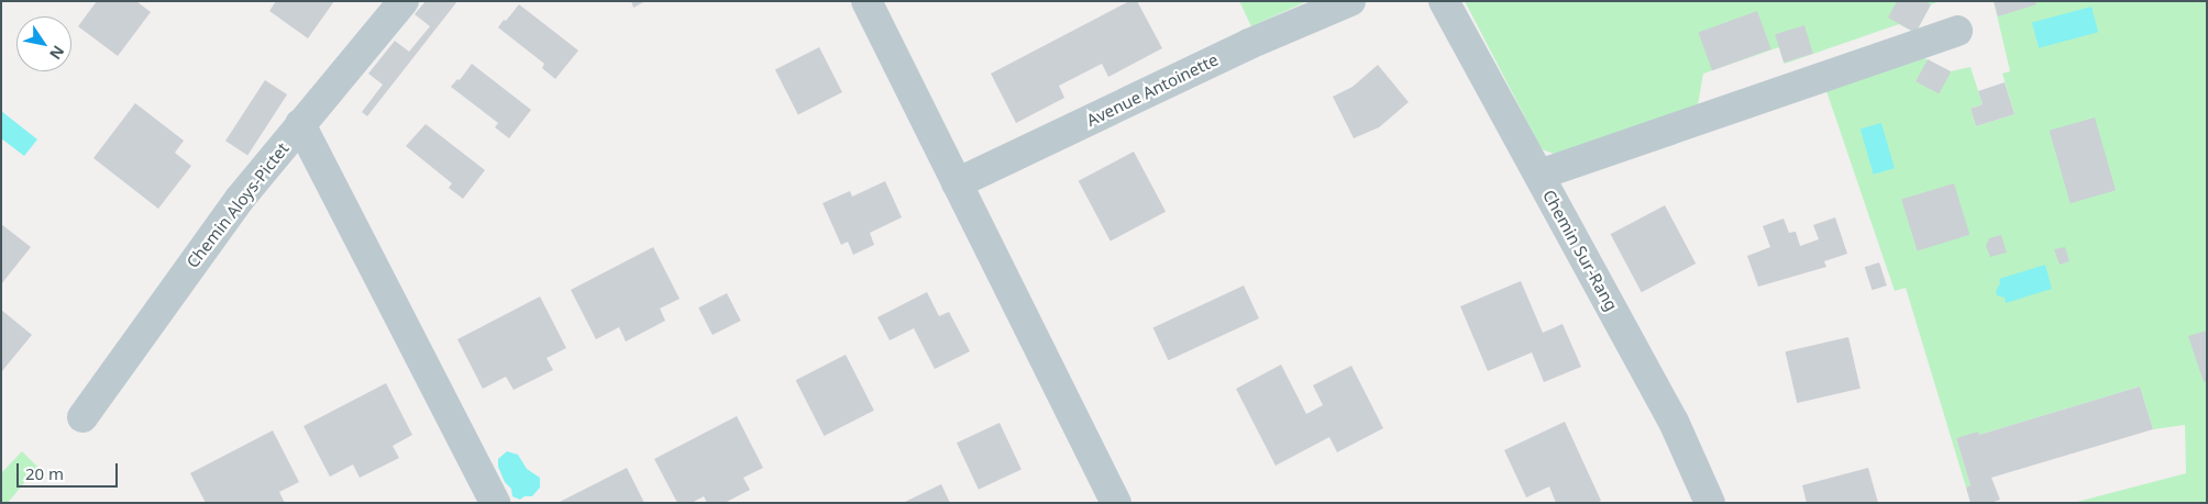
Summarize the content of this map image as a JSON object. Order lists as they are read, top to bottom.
{
  "streets": {
    "street": ["Avenue Antoinette", "Chemin Aloys-Pictet", "Chemin Sur-Rang"]
  },
  "scale_bar": "20 m",
  "north": "bottom right"
}
